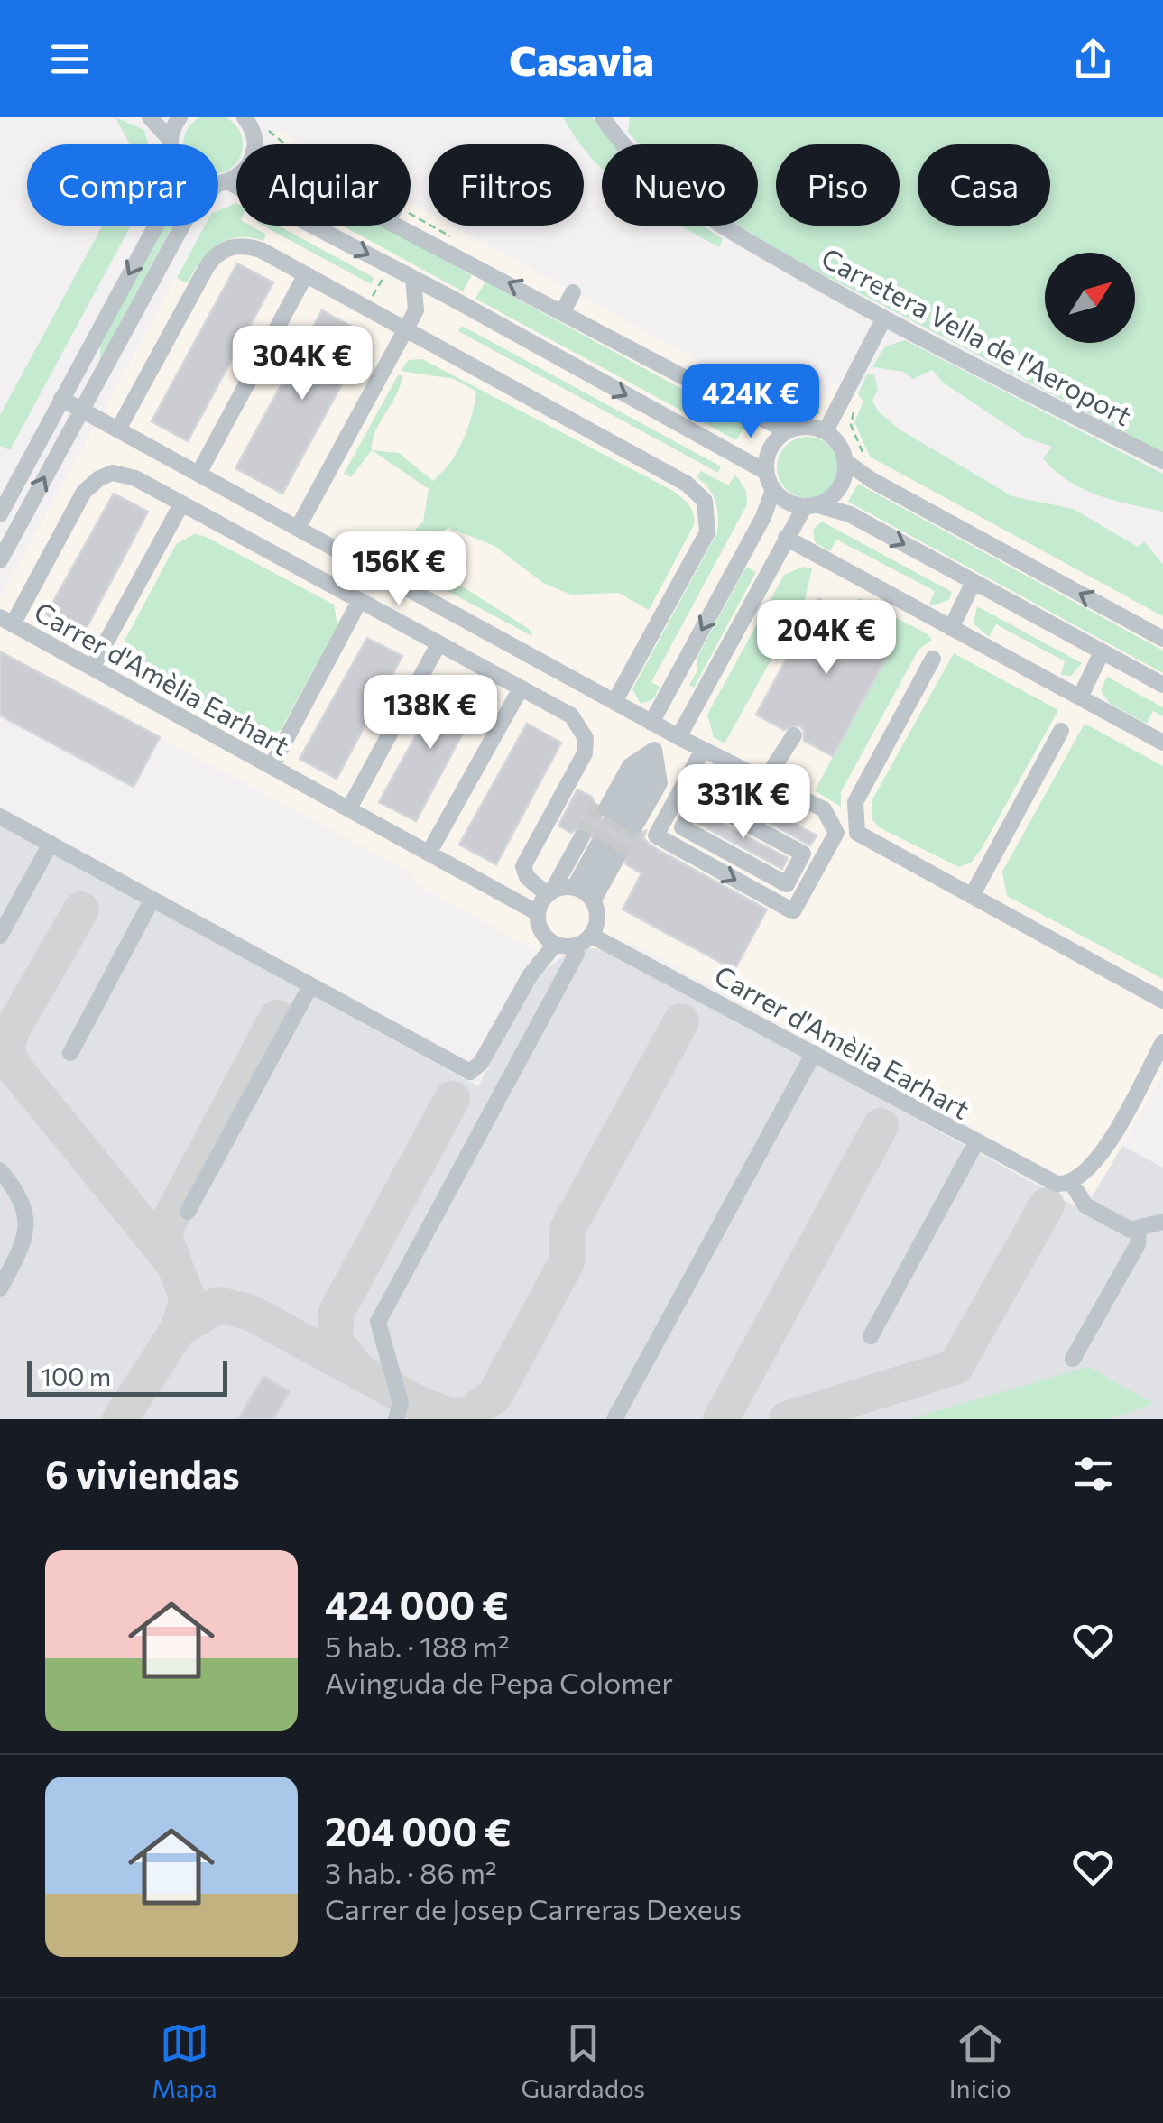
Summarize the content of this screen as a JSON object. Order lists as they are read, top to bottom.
{
  "streets": {
    "street": ["Carretera Vella de l'Aeroport", "Carrer d'Amèlia Earhart"]
  },
  "scale_bar": "100 m",
  "north": "top right",
  "page": {
    "header": "Casavia",
    "chip": [
      "Comprar",
      "Alquilar",
      "Filtros",
      "Nuevo",
      "Piso",
      "Casa"
    ],
    "price": [
      "304K €",
      "424K €",
      "156K €",
      "204K €",
      "138K €",
      "331K €"
    ],
    "scale": "100 m",
    "heading": "6 viviendas",
    "list": [
      {
        "name": "424 000 €",
        "note": "5 hab. · 188 m² · Avinguda de Pepa Colomer"
      },
      {
        "name": "204 000 €",
        "note": "3 hab. · 86 m² · Carrer de Josep Carreras Dexeus"
      }
    ],
    "tabs": ["Mapa", "Guardados", "Inicio"]
  }
}
